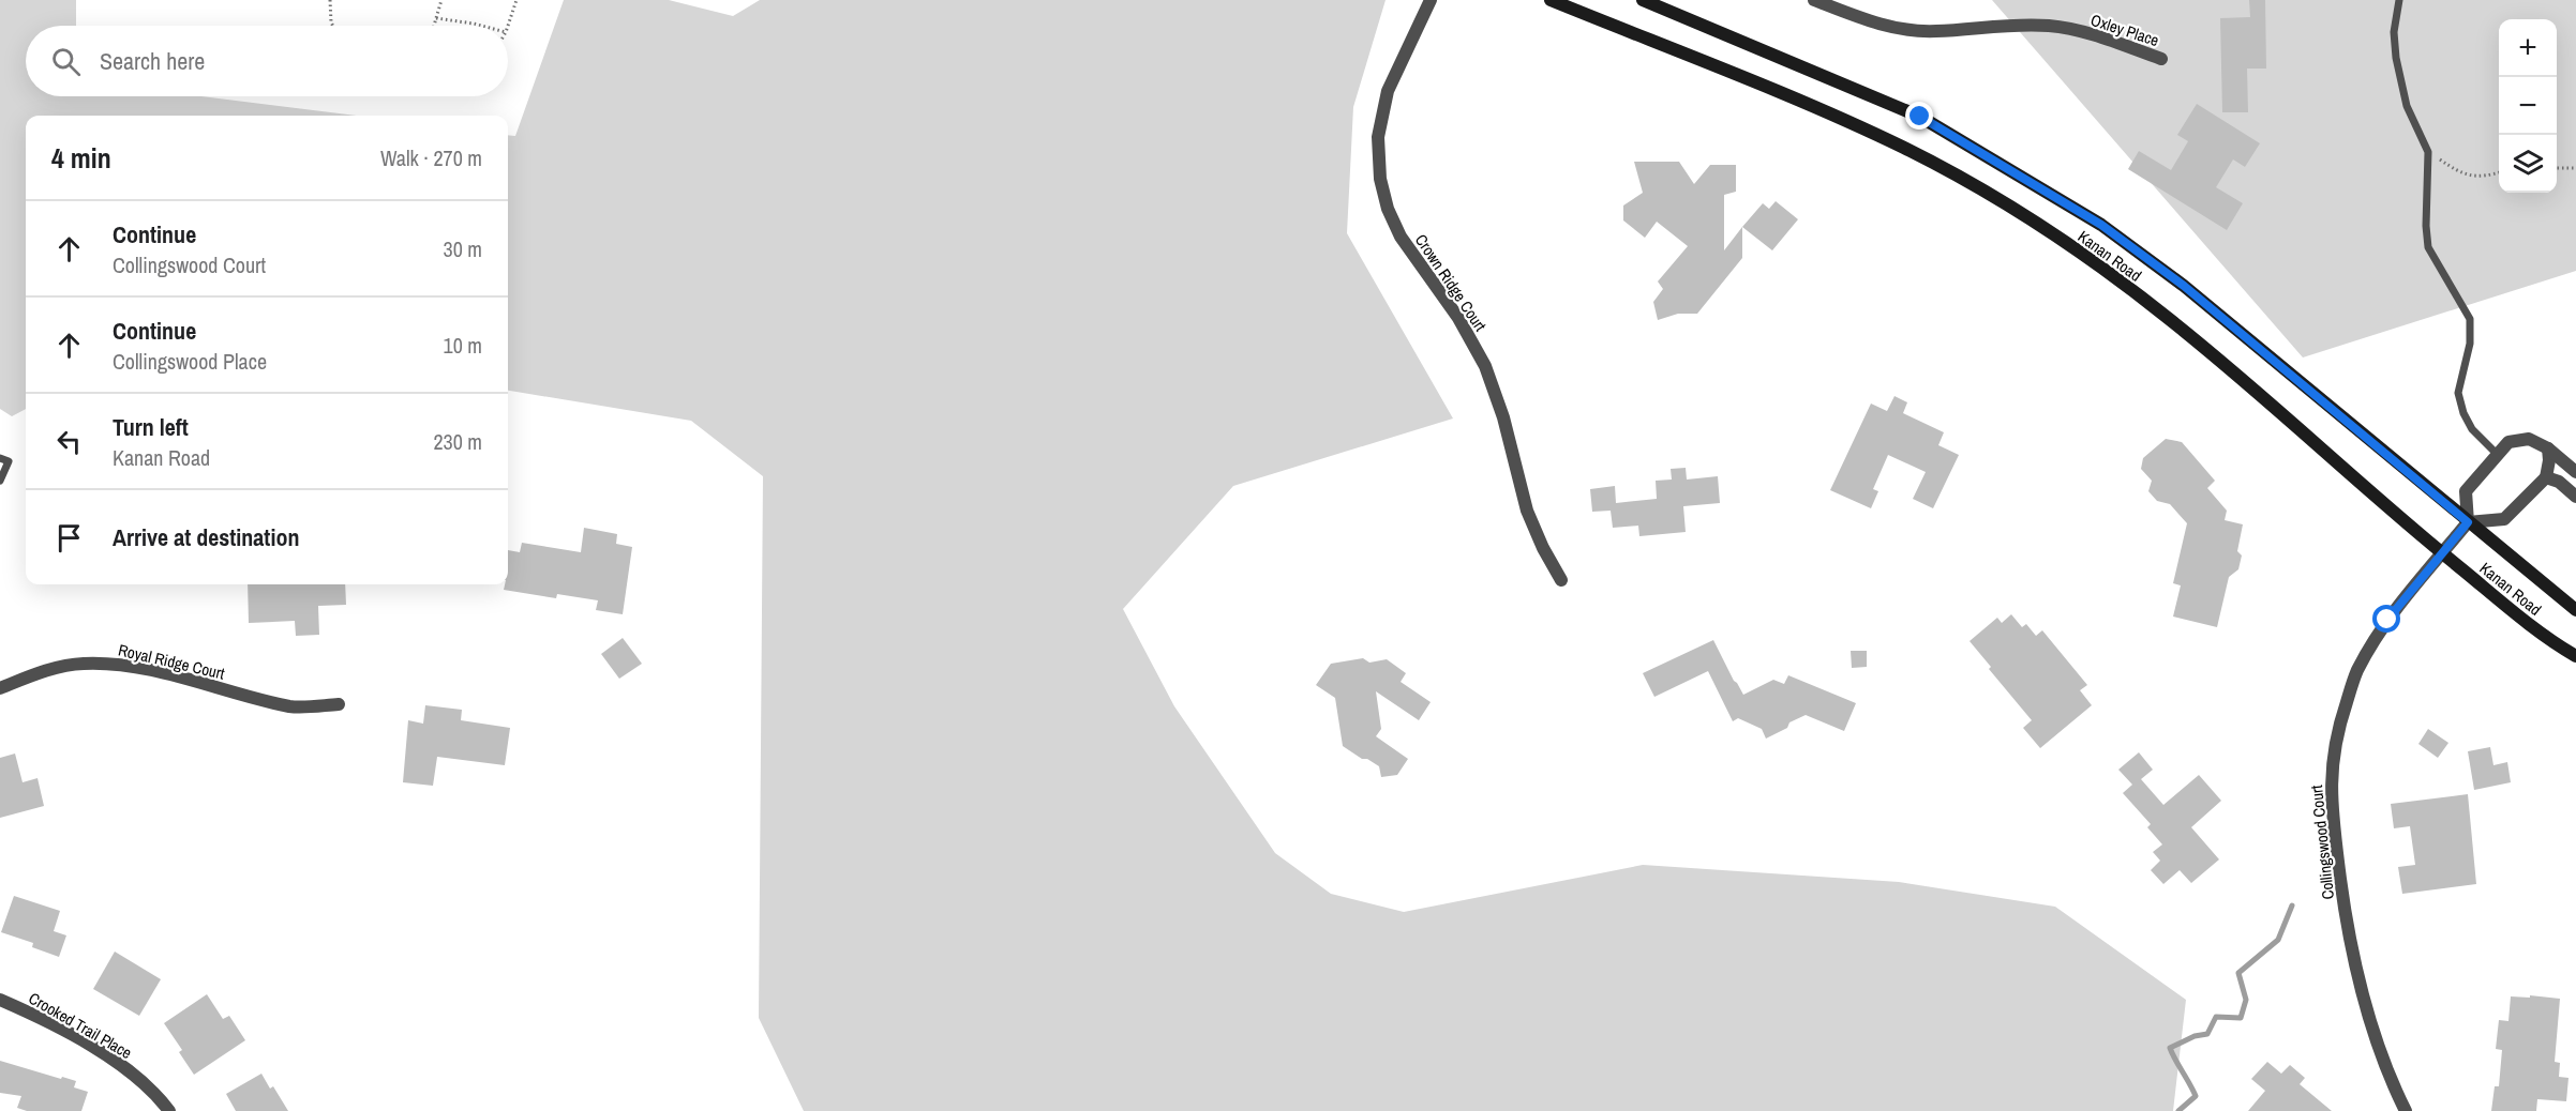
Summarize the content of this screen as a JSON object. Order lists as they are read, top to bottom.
{
  "streets": {
    "main road": ["Kanan Road"],
    "street": [
      "Oxley Place",
      "Crown Ridge Court",
      "Royal Ridge Court",
      "Collingswood Court",
      "Crooked Trail Place"
    ]
  },
  "crossings": [
    ["Kanan Road", "Collingswood Court"]
  ],
  "page": {
    "map_buttons": ["+", "−"],
    "search": "Search here",
    "heading": ["4 min", "Walk · 270 m"],
    "list": [
      ["Continue", "Collingswood Court", "30 m"],
      ["Continue", "Collingswood Place", "10 m"],
      ["Turn left", "Kanan Road", "230 m"],
      "Arrive at destination"
    ]
  }
}
